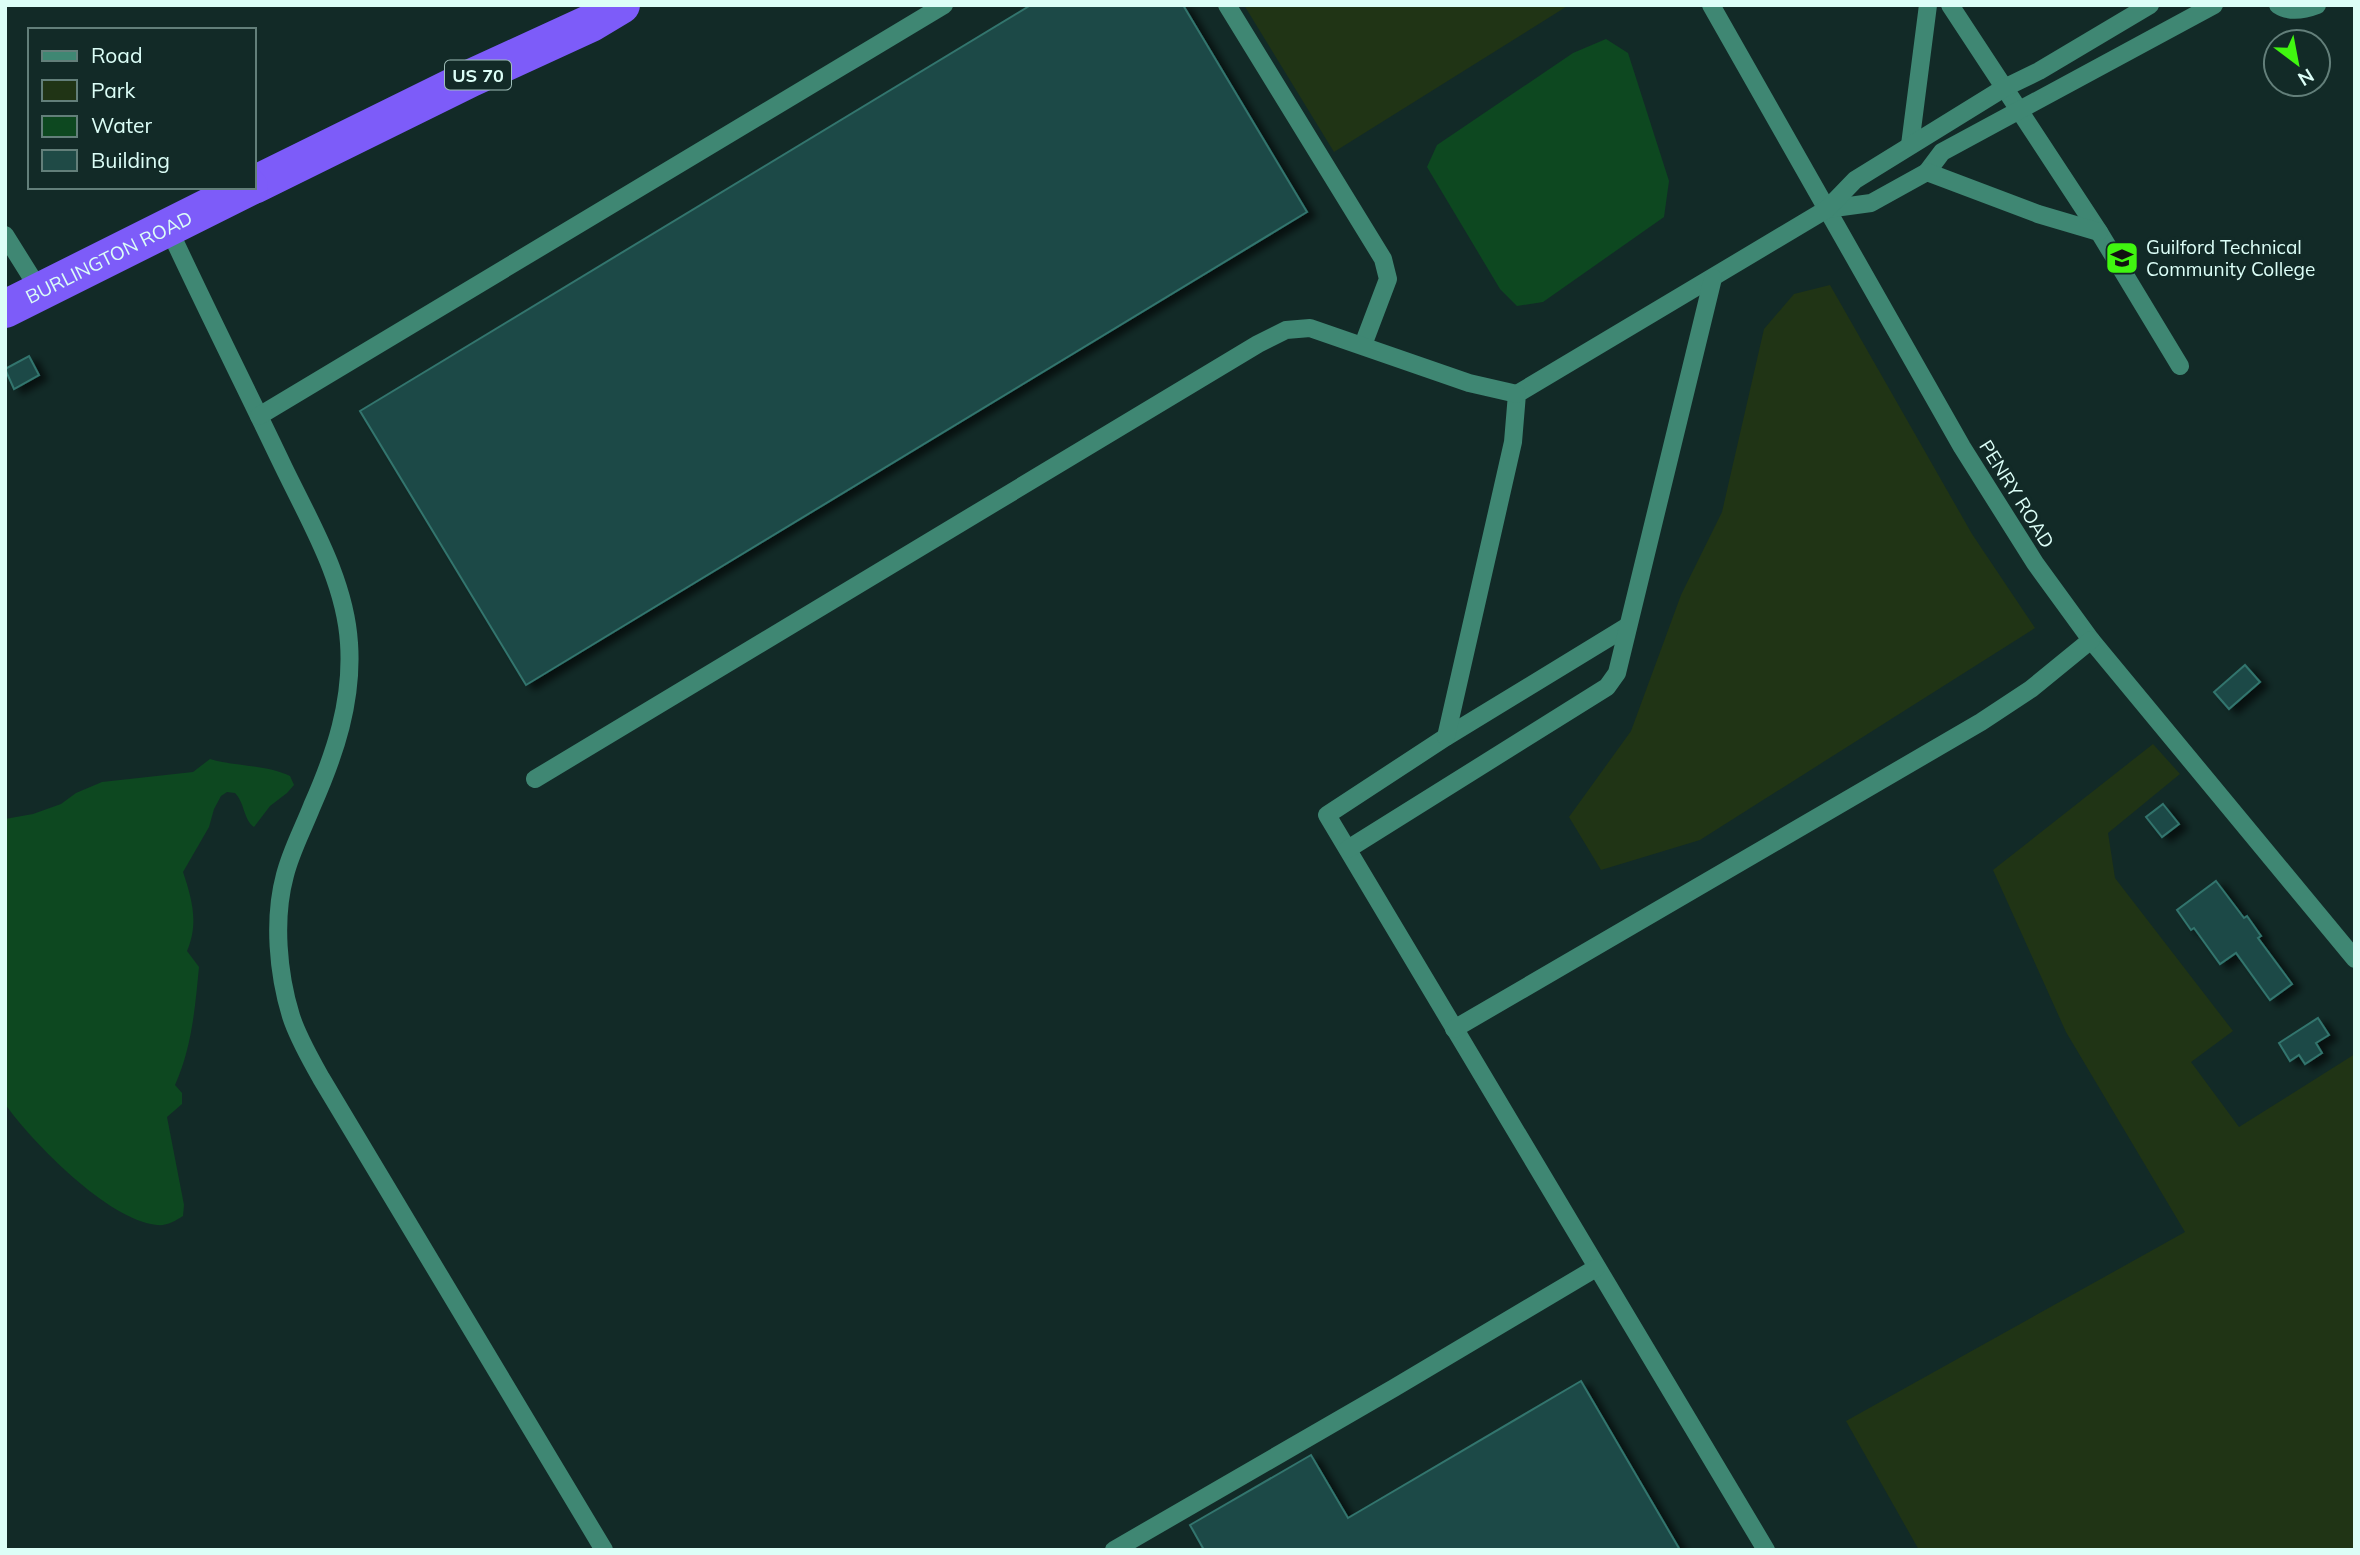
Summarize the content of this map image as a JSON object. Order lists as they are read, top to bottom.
{
  "streets": {
    "highway": ["US 70", "BURLINGTON ROAD"],
    "street": ["PENRY ROAD"]
  },
  "crossings": [
    ["US 70", "BURLINGTON ROAD"]
  ],
  "places": {
    "school or university": ["Guilford Technical Community College"]
  },
  "legend": [
    "Road",
    "Park",
    "Water",
    "Building"
  ],
  "north": "bottom right"
}
